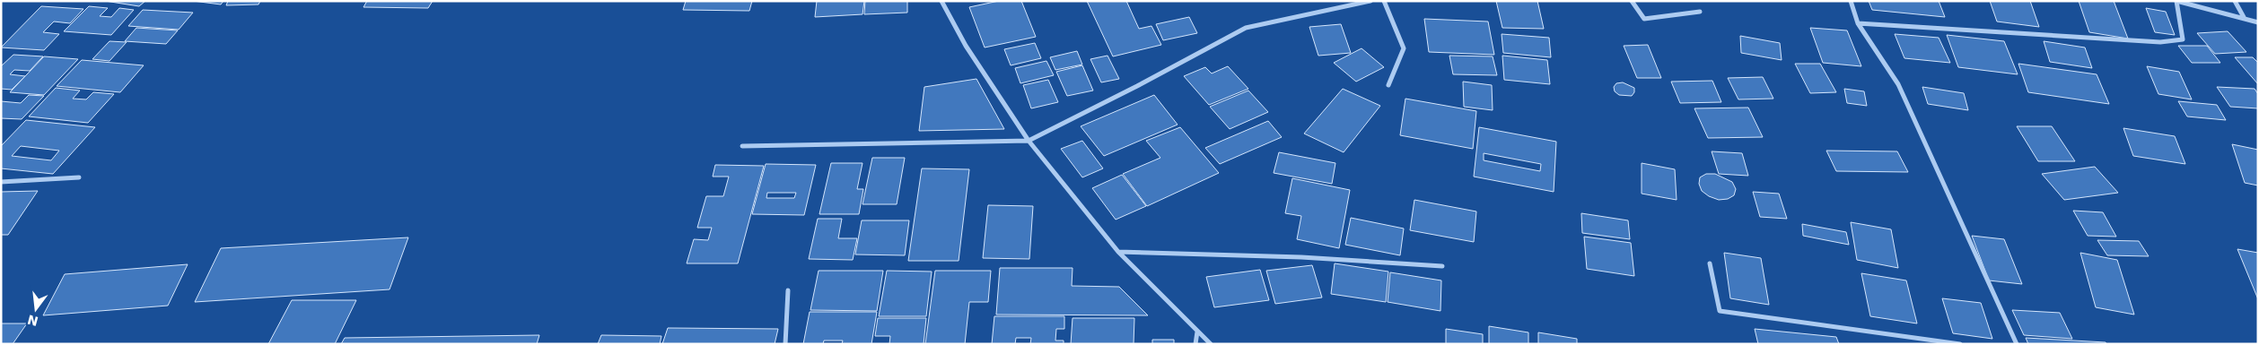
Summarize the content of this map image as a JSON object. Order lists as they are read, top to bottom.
{
  "north": "bottom"
}
